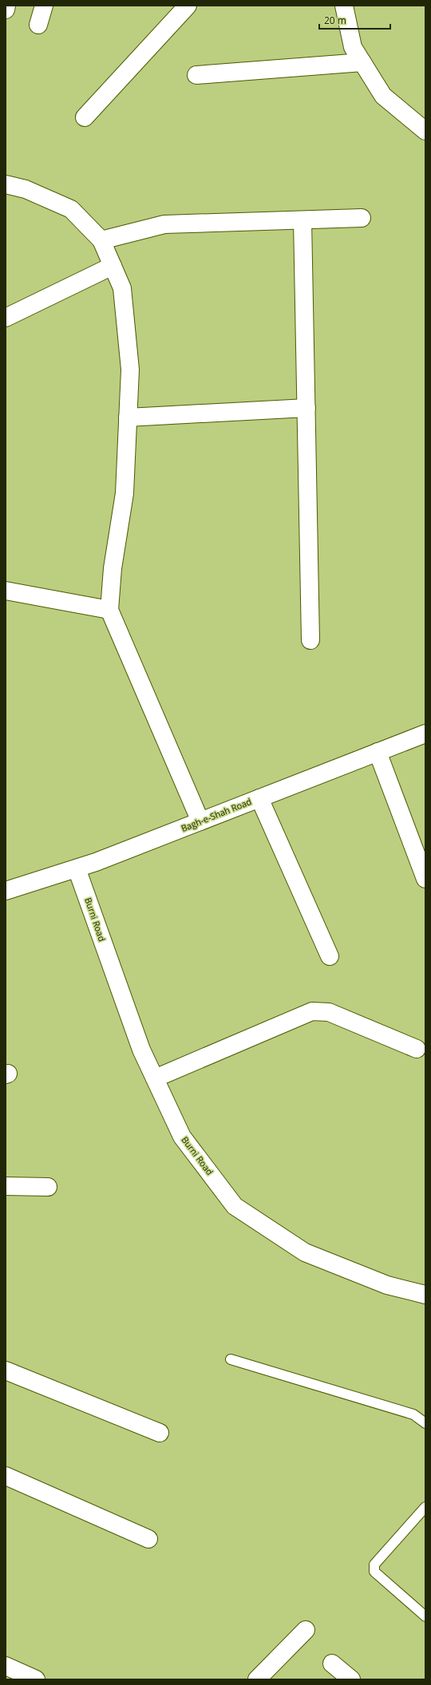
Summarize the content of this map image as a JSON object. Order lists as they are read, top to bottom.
{
  "streets": {
    "street": ["Bagh-e-Shah Road", "Burni Road"]
  },
  "crossings": [
    ["Bagh-e-Shah Road", "Burni Road"]
  ],
  "scale_bar": "20 m"
}
